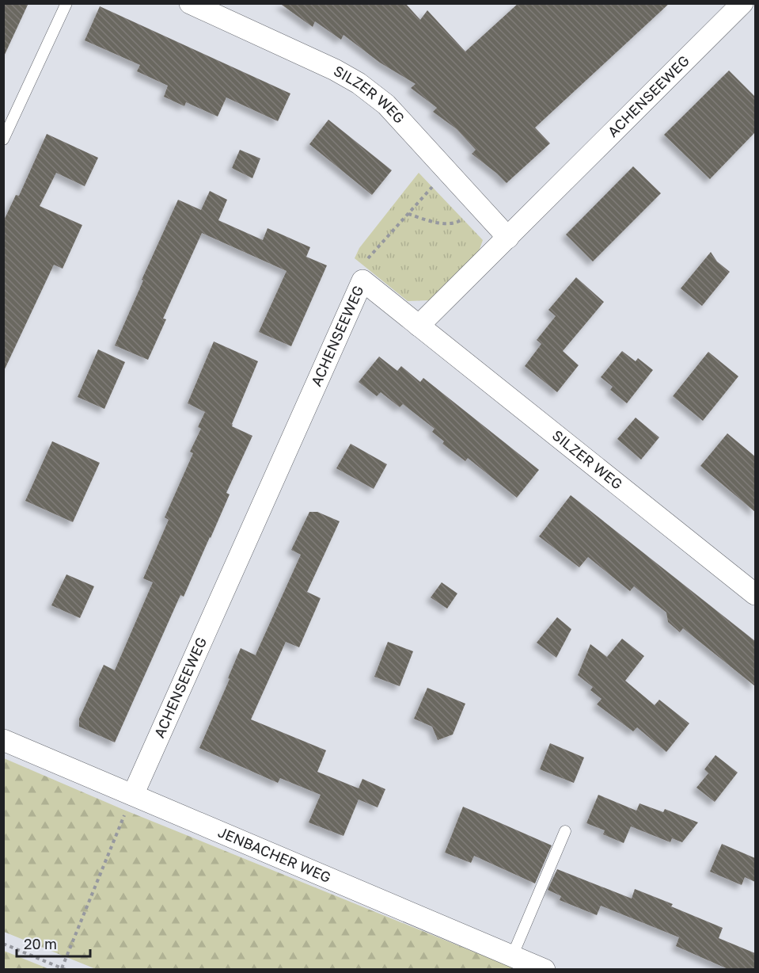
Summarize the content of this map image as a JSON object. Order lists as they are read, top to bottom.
{
  "streets": {
    "street": ["SILZER WEG", "ACHENSEEWEG", "JENBACHER WEG"]
  },
  "crossings": [
    ["SILZER WEG", "ACHENSEEWEG"],
    ["ACHENSEEWEG", "JENBACHER WEG"]
  ],
  "scale_bar": "20 m"
}
